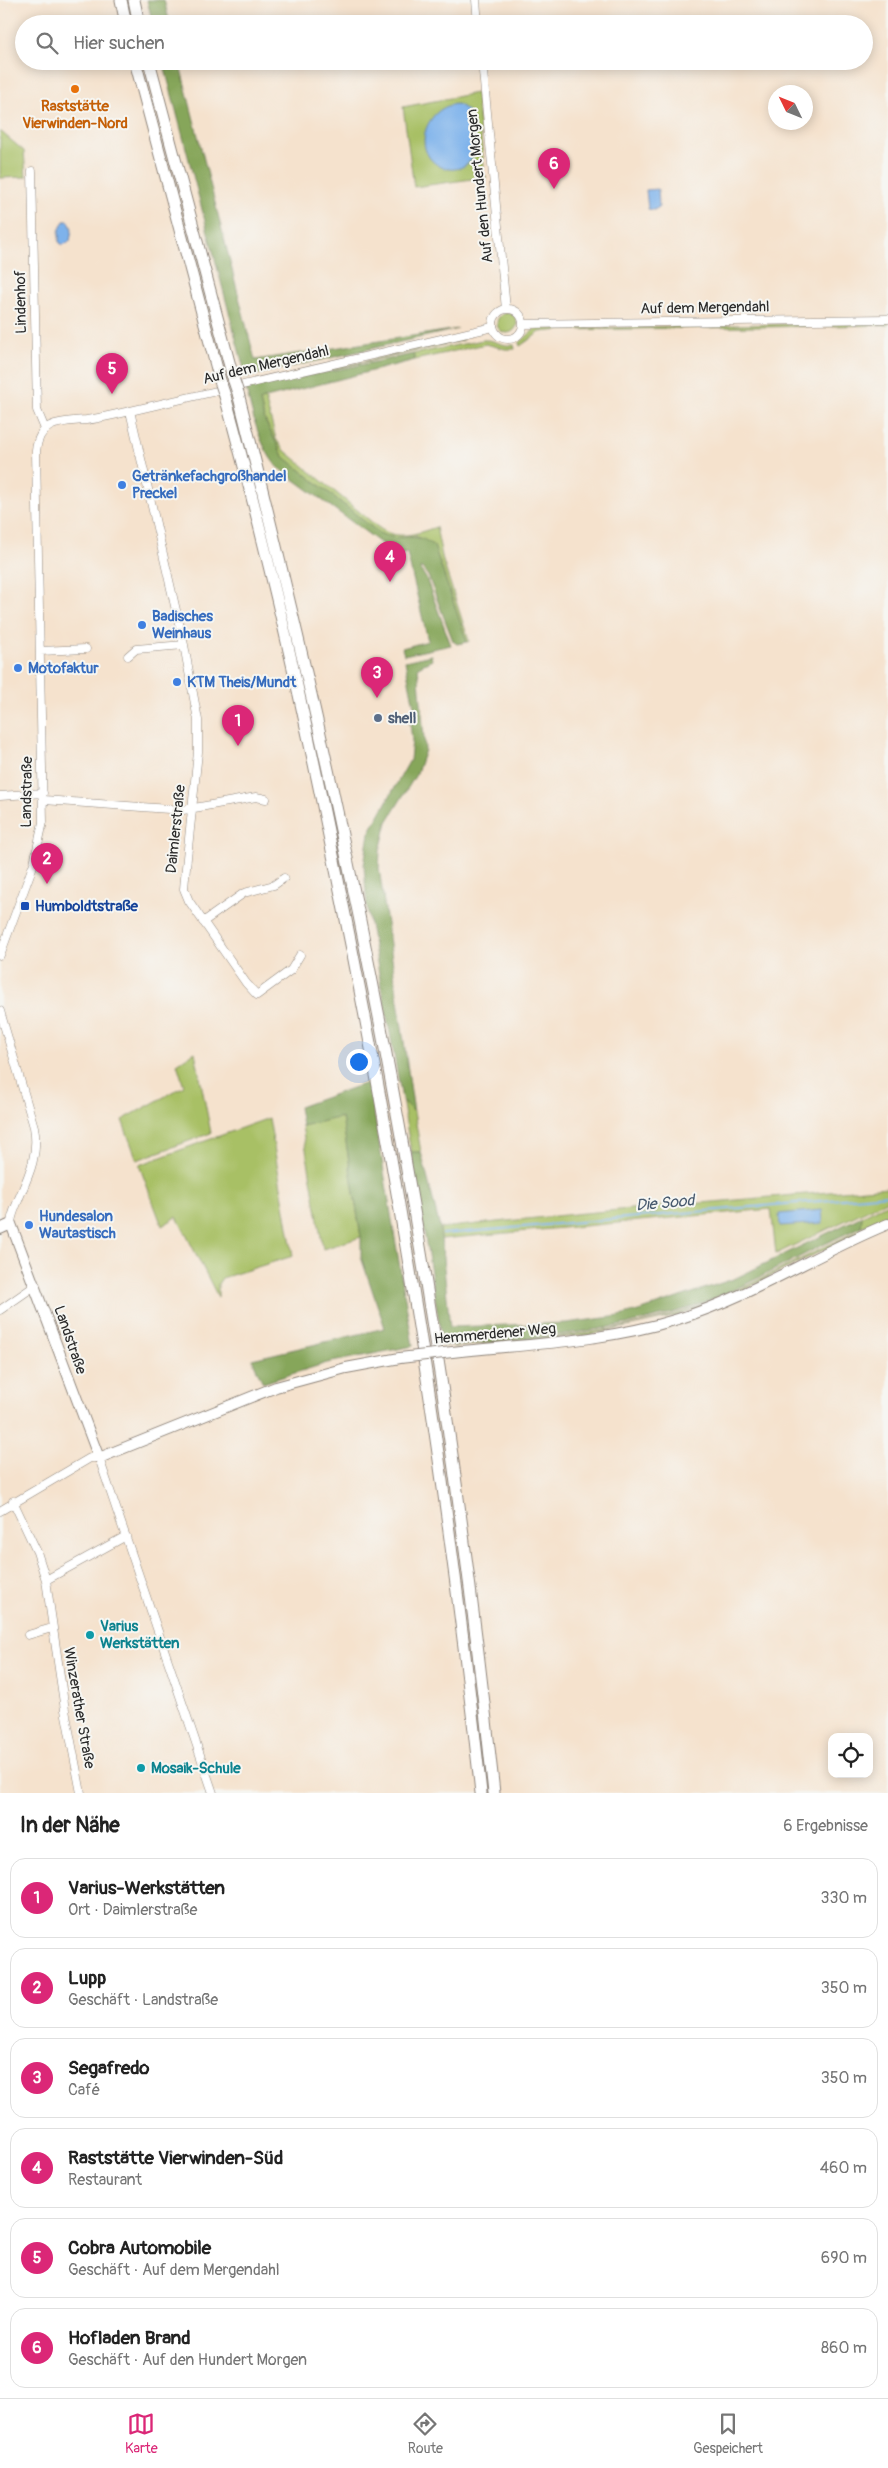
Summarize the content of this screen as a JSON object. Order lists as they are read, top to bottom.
{
  "streets": {
    "main road": ["Landstraße", "Hemmerdener Weg"],
    "street": [
      "Auf den Hundert Morgen",
      "Lindenhof",
      "Auf dem Mergendahl",
      "Daimlerstraße",
      "Winzerather Straße"
    ]
  },
  "crossings": [
    ["Auf den Hundert Morgen", "Auf dem Mergendahl"],
    ["Lindenhof", "Auf dem Mergendahl"],
    ["Lindenhof", "Landstraße"],
    ["Auf dem Mergendahl", "Landstraße"],
    ["Auf dem Mergendahl", "Daimlerstraße"],
    ["Landstraße", "Hemmerdener Weg"]
  ],
  "water": ["Die Sood"],
  "places": {
    "other": [
      "Raststätte Vierwinden-Nord",
      "Getränkefachgroßhandel Preckel",
      "Badisches Weinhaus",
      "Motofaktur",
      "KTM Theis/Mundt",
      "shell",
      "Hundesalon Wautastisch",
      "Varius Werkstätten",
      "Mosaik-Schule"
    ],
    "transit": ["Humboldtstraße"]
  },
  "north": "top left",
  "page": {
    "search": "Hier suchen",
    "pins": [
      "6",
      "5",
      "4",
      "3",
      "1",
      "2"
    ],
    "heading": ["In der Nähe", "6 Ergebnisse"],
    "list": [
      {
        "mark": "1",
        "name": "Varius-Werkstätten",
        "note": "Ort · Daimlerstraße",
        "value": "330 m"
      },
      {
        "mark": "2",
        "name": "Lupp",
        "note": "Geschäft · Landstraße",
        "value": "350 m"
      },
      {
        "mark": "3",
        "name": "Segafredo",
        "note": "Café",
        "value": "350 m"
      },
      {
        "mark": "4",
        "name": "Raststätte Vierwinden-Süd",
        "note": "Restaurant",
        "value": "460 m"
      },
      {
        "mark": "5",
        "name": "Cobra Automobile",
        "note": "Geschäft · Auf dem Mergendahl",
        "value": "690 m"
      },
      {
        "mark": "6",
        "name": "Hofladen Brand",
        "note": "Geschäft · Auf den Hundert Morgen",
        "value": "860 m"
      }
    ],
    "nav": ["Karte", "Route", "Gespeichert"]
  }
}
